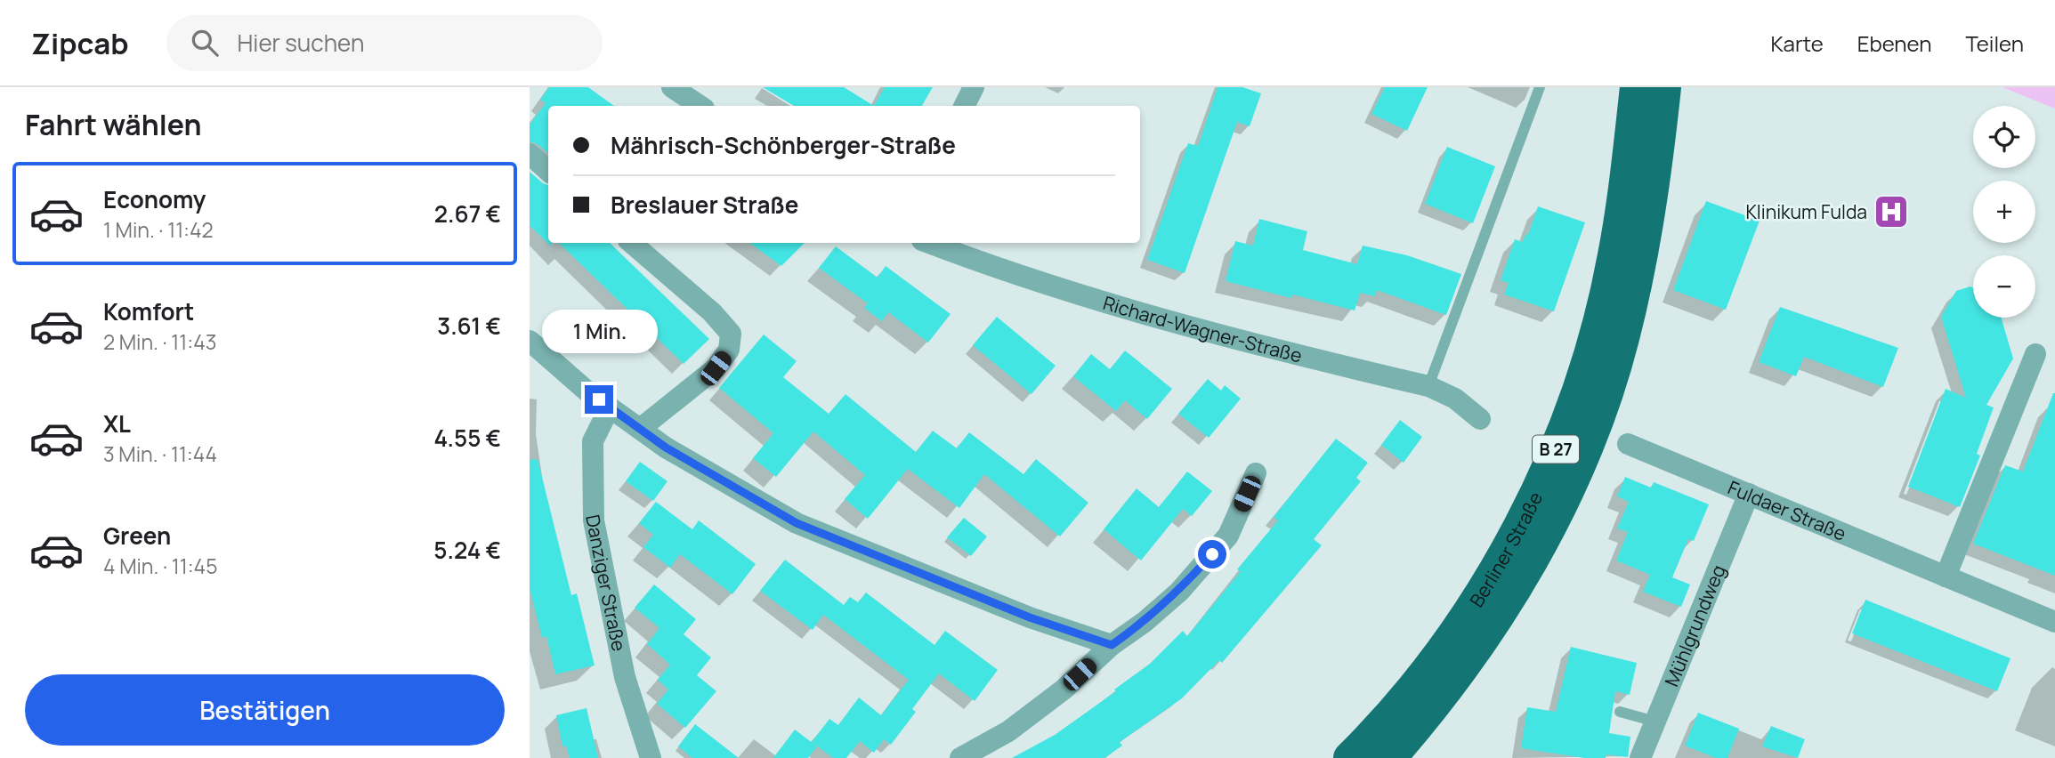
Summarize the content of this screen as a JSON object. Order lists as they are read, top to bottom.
{
  "streets": {
    "highway": ["B 27", "Berliner Straße"],
    "street": [
      "Richard-Wagner-Straße",
      "Fuldaer Straße",
      "Danziger Straße",
      "Mühlgrundweg"
    ]
  },
  "crossings": [
    ["Fuldaer Straße", "Mühlgrundweg"]
  ],
  "places": {
    "hospital": ["Klinikum Fulda"]
  },
  "page": {
    "header": "Zipcab",
    "search": "Hier suchen",
    "nav": ["Karte", "Ebenen", "Teilen"],
    "heading": "Fahrt wählen",
    "map_buttons": ["+", "−"],
    "banner": ["Mährisch-Schönberger-Straße", "Breslauer Straße"],
    "list": [
      {
        "name": "Economy",
        "note": "1 Min. · 11:42",
        "value": "2.67 €"
      },
      {
        "name": "Komfort",
        "note": "2 Min. · 11:43",
        "value": "3.61 €"
      },
      {
        "name": "XL",
        "note": "3 Min. · 11:44",
        "value": "4.55 €"
      },
      {
        "name": "Green",
        "note": "4 Min. · 11:45",
        "value": "5.24 €"
      }
    ],
    "bubble": "1 Min.",
    "buttons": "Bestätigen"
  }
}
